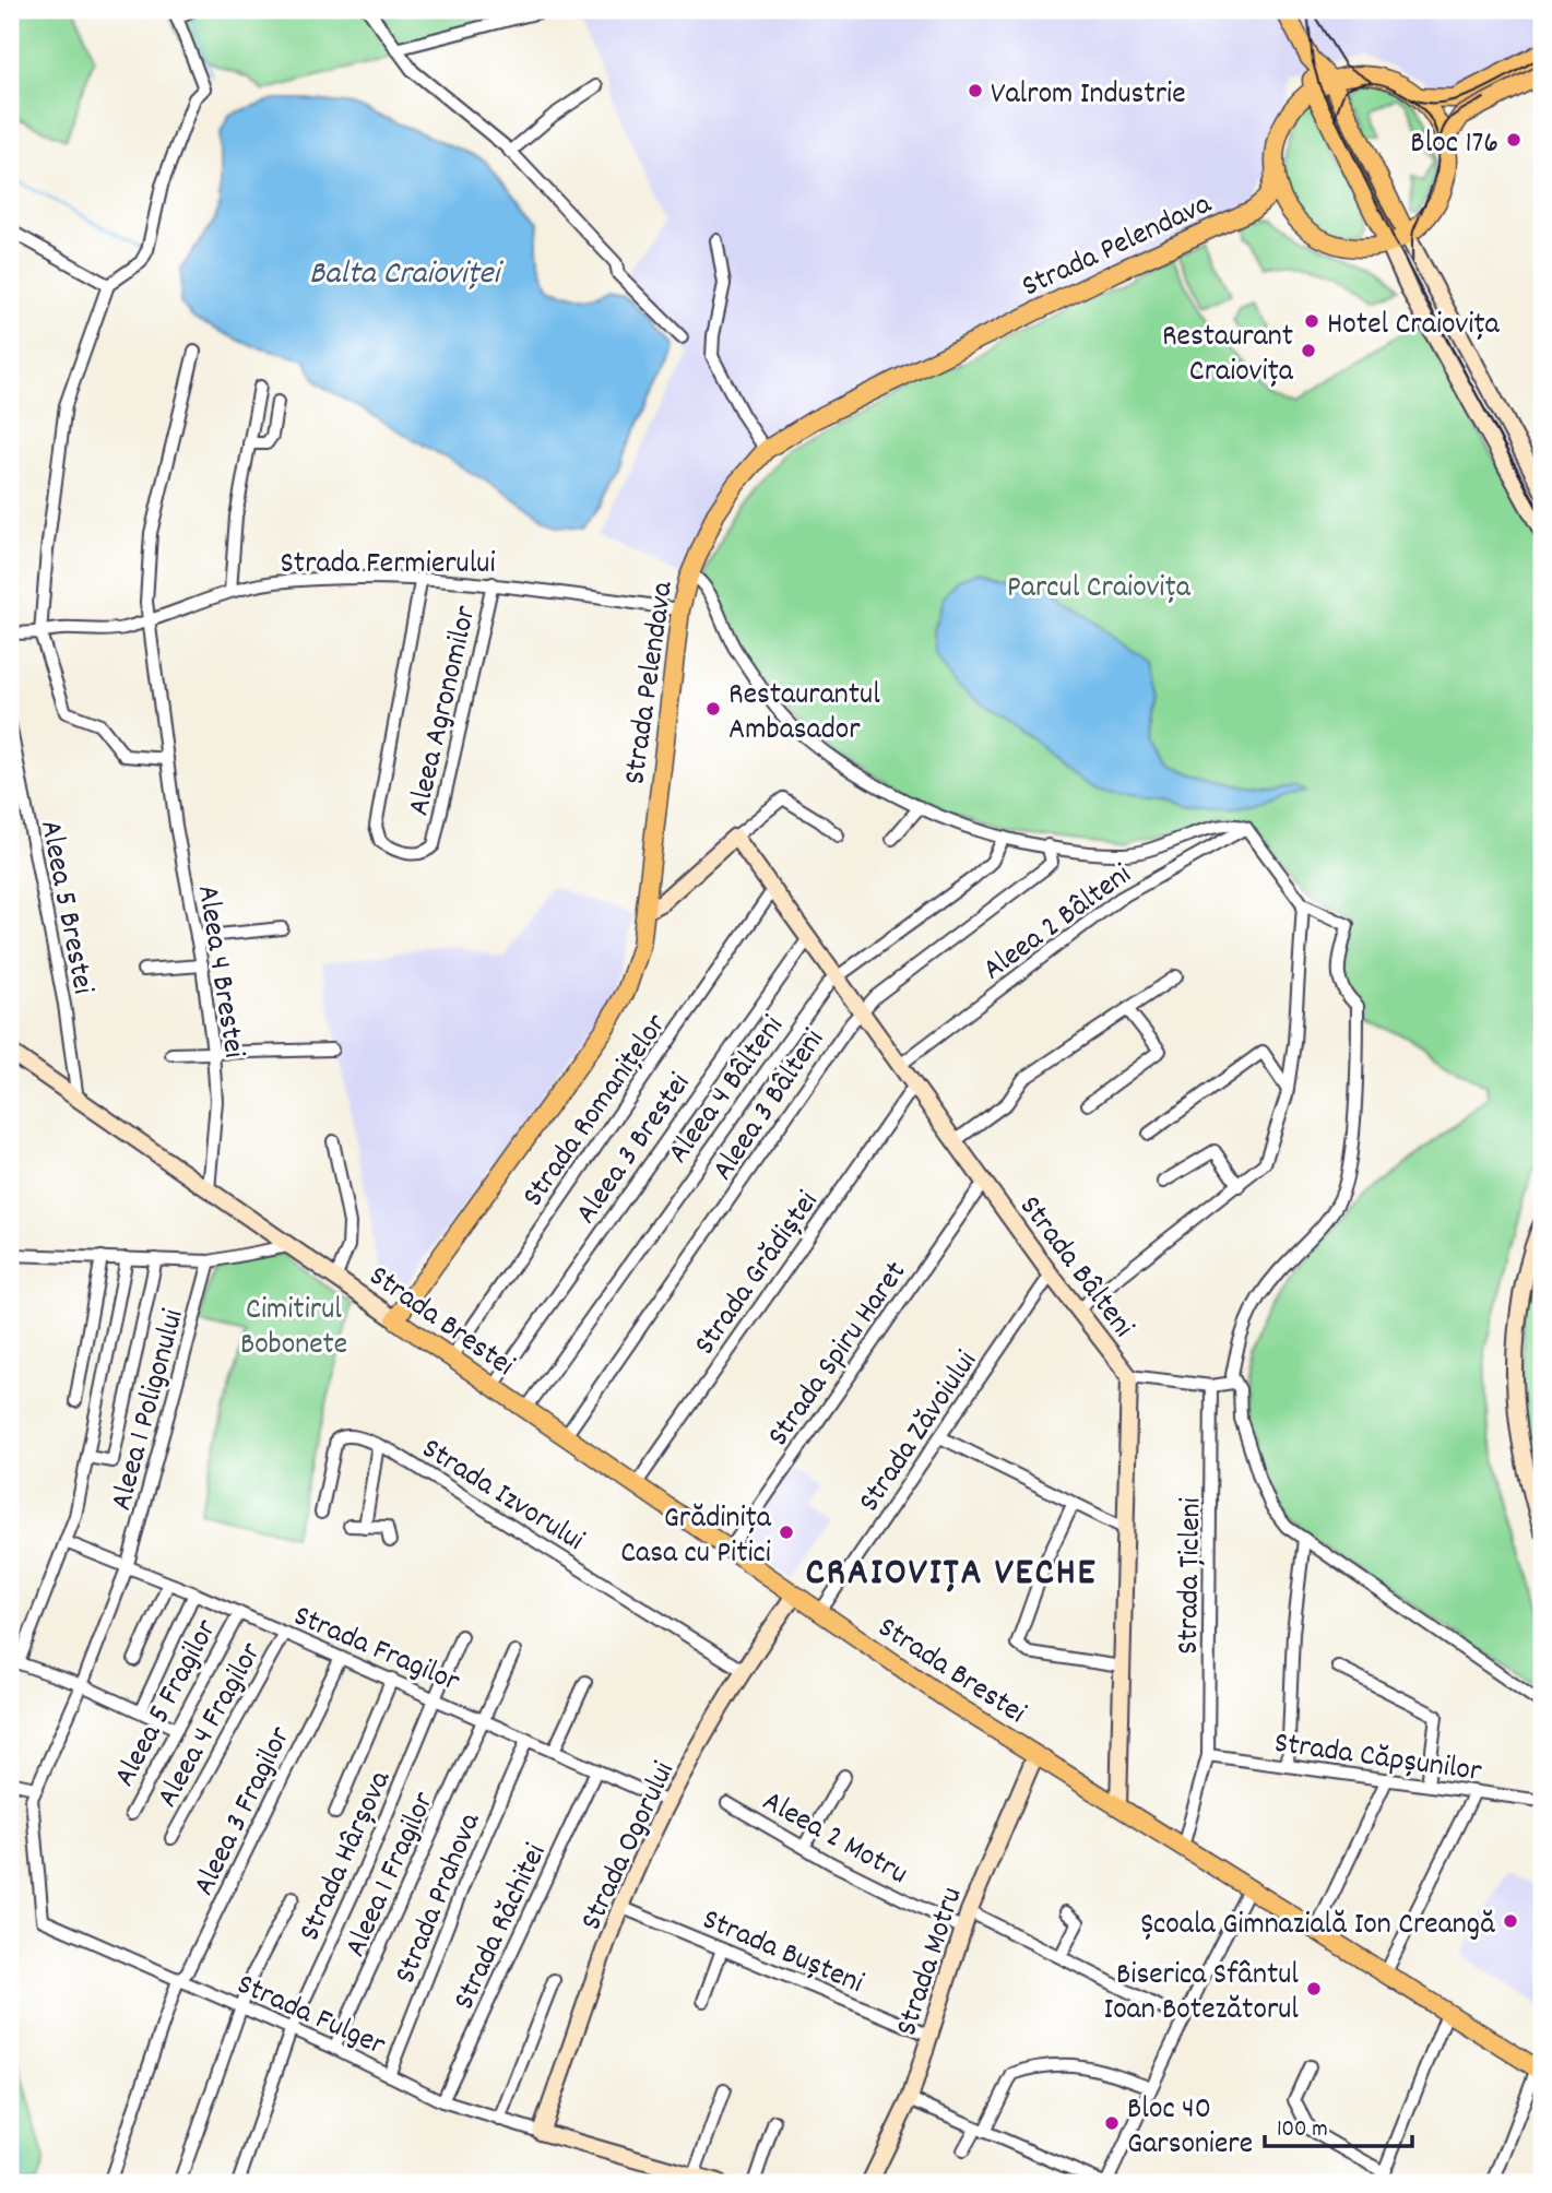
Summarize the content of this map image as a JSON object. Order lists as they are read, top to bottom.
{
  "streets": {
    "main road": ["Strada Pelendava", "Strada Brestei"],
    "street": [
      "Strada Fermierului",
      "Aleea Agronomilor",
      "Aleea 5 Brestei",
      "Aleea 2 Bâlteni",
      "Aleea 4 Brestei",
      "Aleea 4 Bâlteni",
      "Aleea 3 Bâlteni",
      "Strada Romanițelor",
      "Aleea 3 Brestei",
      "Strada Bâlteni",
      "Strada Grădiștei",
      "Strada Spiru Haret",
      "Aleea 1 Poligonului",
      "Strada Zăvoiului",
      "Strada Izvorului",
      "Strada Țicleni",
      "Strada Fragilor",
      "Aleea 5 Fragilor",
      "Aleea 4 Fragilor",
      "Strada Căpșunilor",
      "Aleea 3 Fragilor",
      "Aleea 2 Motru",
      "Strada Ogorului",
      "Strada Hârșova",
      "Aleea 1 Fragilor",
      "Strada Prahova",
      "Strada Răchitei",
      "Strada Bușteni",
      "Strada Motru",
      "Strada Fulger"
    ]
  },
  "crossings": [
    ["Strada Pelendava", "Strada Fermierului"],
    ["Strada Pelendava", "Strada Brestei"],
    ["Strada Fermierului", "Aleea Agronomilor"],
    ["Strada Fermierului", "Aleea 4 Brestei"],
    ["Aleea 5 Brestei", "Strada Brestei"],
    ["Aleea 2 Bâlteni", "Strada Bâlteni"],
    ["Aleea 4 Brestei", "Strada Brestei"],
    ["Aleea 4 Bâlteni", "Strada Bâlteni"],
    ["Aleea 4 Bâlteni", "Strada Brestei"],
    ["Aleea 3 Bâlteni", "Strada Bâlteni"],
    ["Aleea 3 Bâlteni", "Strada Brestei"],
    ["Strada Romanițelor", "Strada Bâlteni"],
    ["Strada Romanițelor", "Strada Brestei"],
    ["Aleea 3 Brestei", "Strada Bâlteni"],
    ["Aleea 3 Brestei", "Strada Brestei"],
    ["Strada Bâlteni", "Strada Grădiștei"],
    ["Strada Bâlteni", "Strada Brestei"],
    ["Strada Bâlteni", "Strada Spiru Haret"],
    ["Strada Bâlteni", "Strada Zăvoiului"],
    ["Strada Grădiștei", "Strada Brestei"],
    ["Strada Brestei", "Strada Spiru Haret"],
    ["Strada Brestei", "Strada Zăvoiului"],
    ["Strada Brestei", "Strada Țicleni"],
    ["Strada Brestei", "Strada Ogorului"],
    ["Strada Brestei", "Strada Motru"],
    ["Aleea 1 Poligonului", "Strada Fragilor"],
    ["Aleea 1 Poligonului", "Strada Fulger"],
    ["Strada Izvorului", "Strada Ogorului"],
    ["Strada Țicleni", "Strada Căpșunilor"],
    ["Strada Fragilor", "Aleea 5 Fragilor"],
    ["Strada Fragilor", "Aleea 4 Fragilor"],
    ["Strada Fragilor", "Aleea 3 Fragilor"],
    ["Strada Fragilor", "Strada Ogorului"],
    ["Strada Fragilor", "Strada Hârșova"],
    ["Strada Fragilor", "Aleea 1 Fragilor"],
    ["Strada Fragilor", "Strada Prahova"],
    ["Strada Fragilor", "Strada Răchitei"],
    ["Aleea 3 Fragilor", "Strada Fulger"],
    ["Aleea 2 Motru", "Strada Motru"],
    ["Strada Ogorului", "Strada Bușteni"],
    ["Strada Ogorului", "Strada Fulger"],
    ["Strada Hârșova", "Strada Fulger"],
    ["Aleea 1 Fragilor", "Strada Fulger"],
    ["Strada Prahova", "Strada Fulger"],
    ["Strada Răchitei", "Strada Fulger"],
    ["Strada Bușteni", "Strada Motru"]
  ],
  "districts": ["CRAIOVIȚA VECHE"],
  "water": ["Balta Craioviței"],
  "parks": ["Parcul Craiovița", "Cimitirul Bobonete"],
  "places": [
    "Valrom Industrie",
    "Bloc 176",
    "Hotel Craiovița",
    "Restaurant Craiovița",
    "Restaurantul Ambasador",
    "Grădinița Casa cu Pitici",
    "Școala Gimnazială Ion Creangă",
    "Biserica Sfântul Ioan Botezătorul",
    "Bloc 40 Garsoniere"
  ],
  "scale_bar": "100 m"
}
